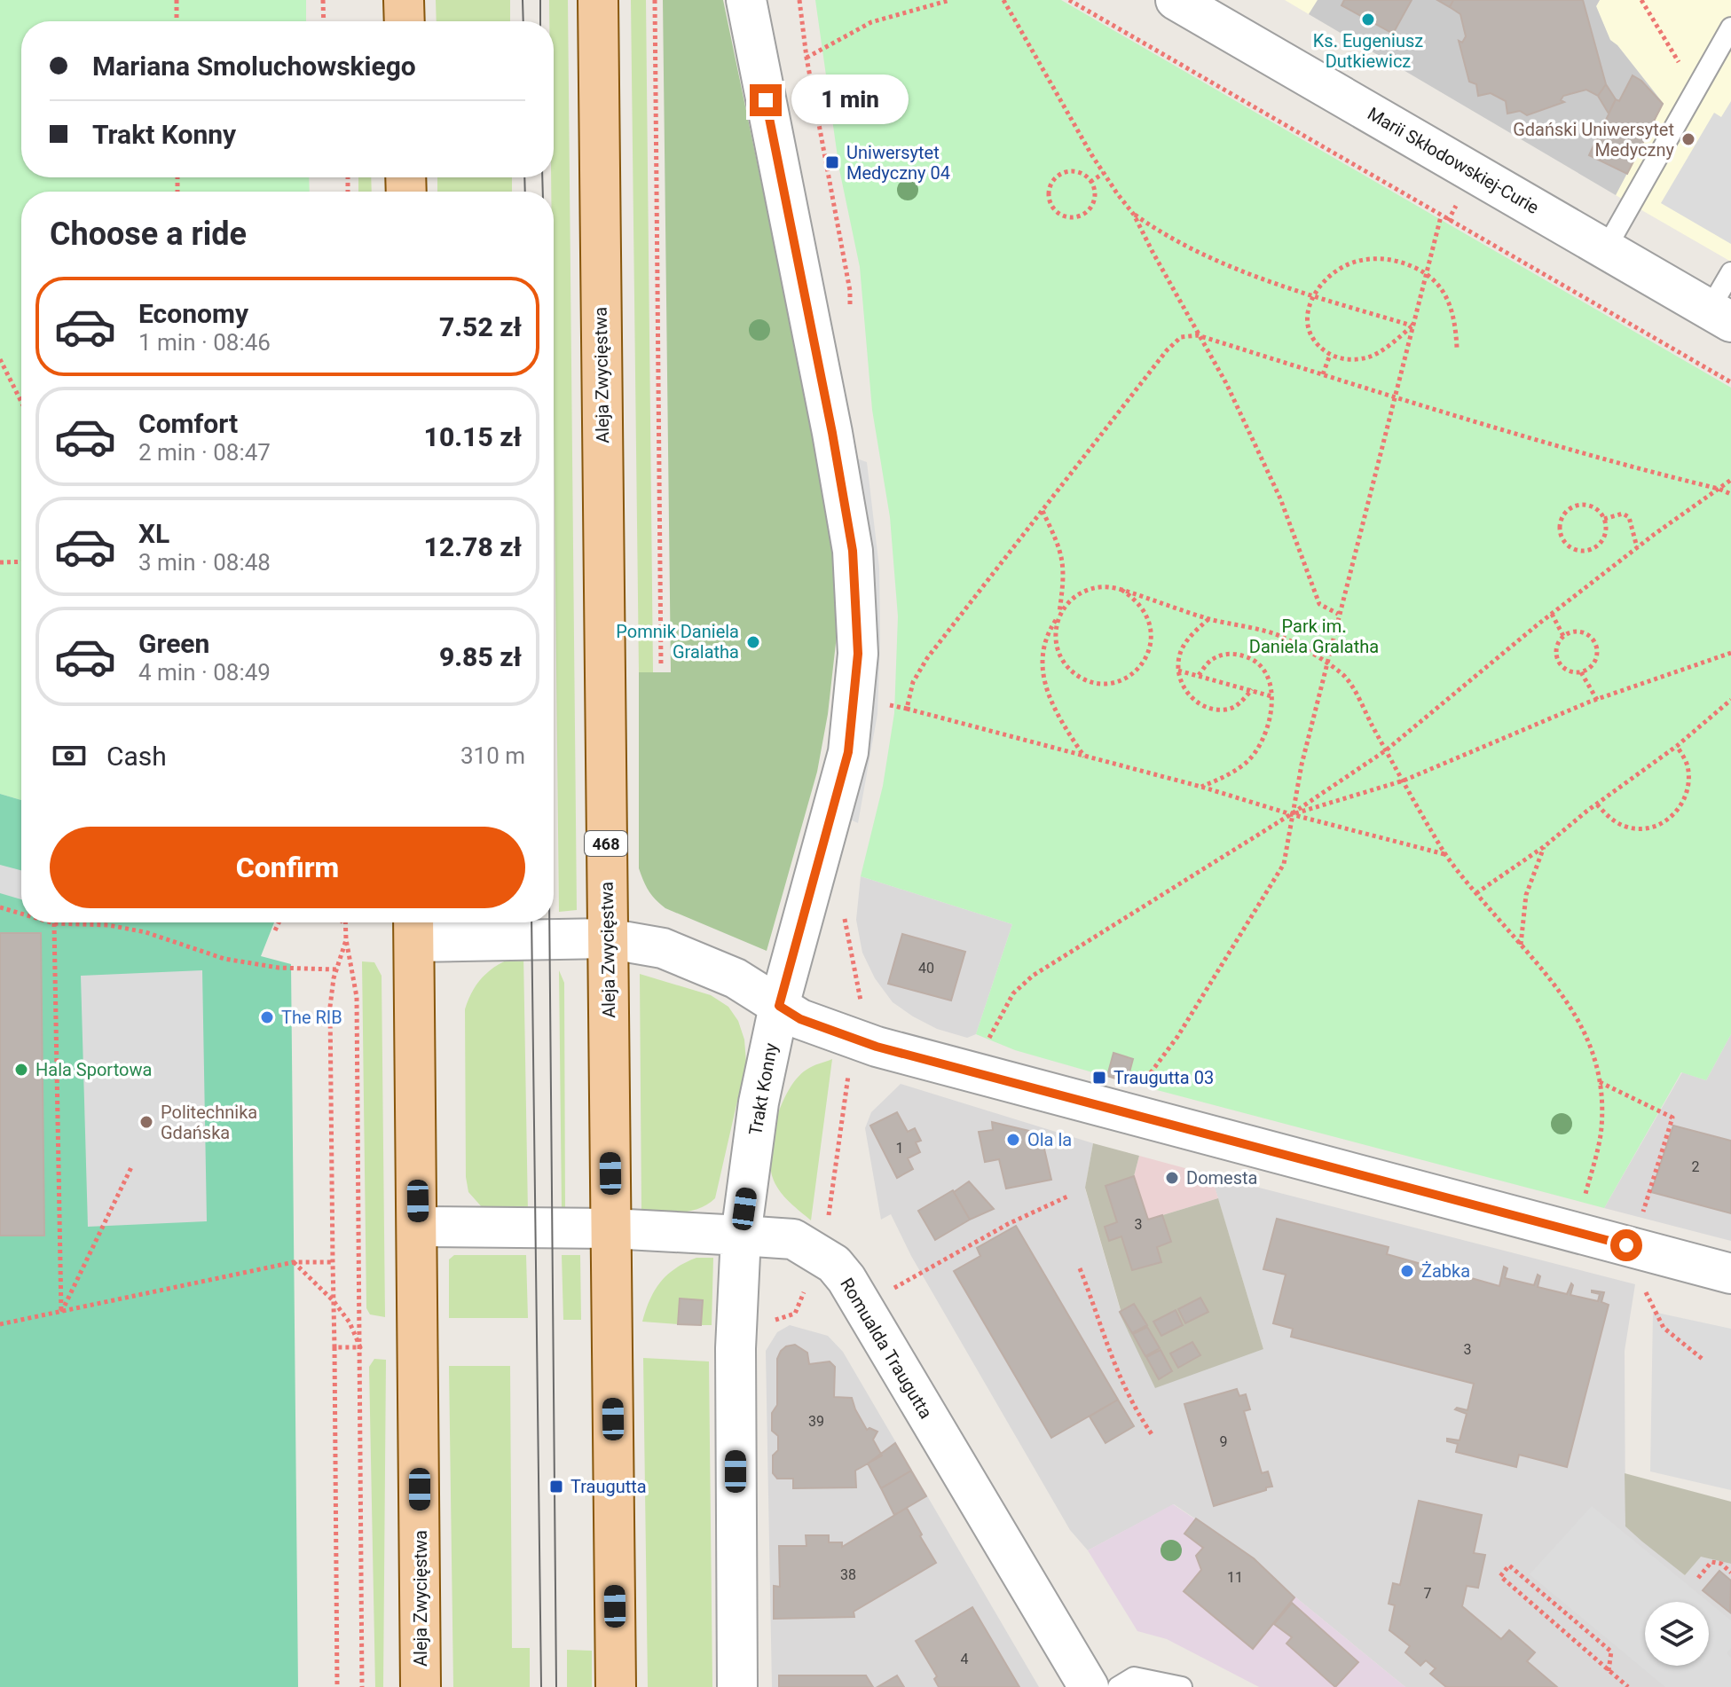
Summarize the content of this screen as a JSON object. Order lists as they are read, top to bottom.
{
  "streets": {
    "main road": ["Aleja Zwycięstwa", "468"],
    "street": ["Marii Skłodowskiej-Curie", "Trakt Konny", "Romualda Traugutta"]
  },
  "crossings": [
    ["Aleja Zwycięstwa", "Romualda Traugutta"],
    ["Trakt Konny", "Romualda Traugutta"]
  ],
  "parks": ["Park im. Daniela Gralatha"],
  "places": {
    "other": [
      "Ks. Eugeniusz Dutkiewicz",
      "Gdański Uniwersytet Medyczny",
      "Pomnik Daniela Gralatha",
      "The RIB",
      "Hala Sportowa",
      "Politechnika Gdańska",
      "Ola la",
      "Domesta",
      "Żabka"
    ],
    "transit": ["Uniwersytet Medyczny 04", "Traugutta 03", "Traugutta"]
  },
  "house_numbers": [
    "40",
    "1",
    "2",
    "3",
    "3",
    "39",
    "9",
    "38",
    "11",
    "7",
    "4"
  ],
  "page": {
    "banner": ["Mariana Smoluchowskiego", "Trakt Konny"],
    "bubble": "1 min",
    "heading": "Choose a ride",
    "list": [
      {
        "name": "Economy",
        "note": "1 min · 08:46",
        "value": "7.52 zł"
      },
      {
        "name": "Comfort",
        "note": "2 min · 08:47",
        "value": "10.15 zł"
      },
      {
        "name": "XL",
        "note": "3 min · 08:48",
        "value": "12.78 zł"
      },
      {
        "name": "Green",
        "note": "4 min · 08:49",
        "value": "9.85 zł"
      }
    ],
    "pay": ["Cash", "310 m"],
    "buttons": "Confirm"
  }
}
